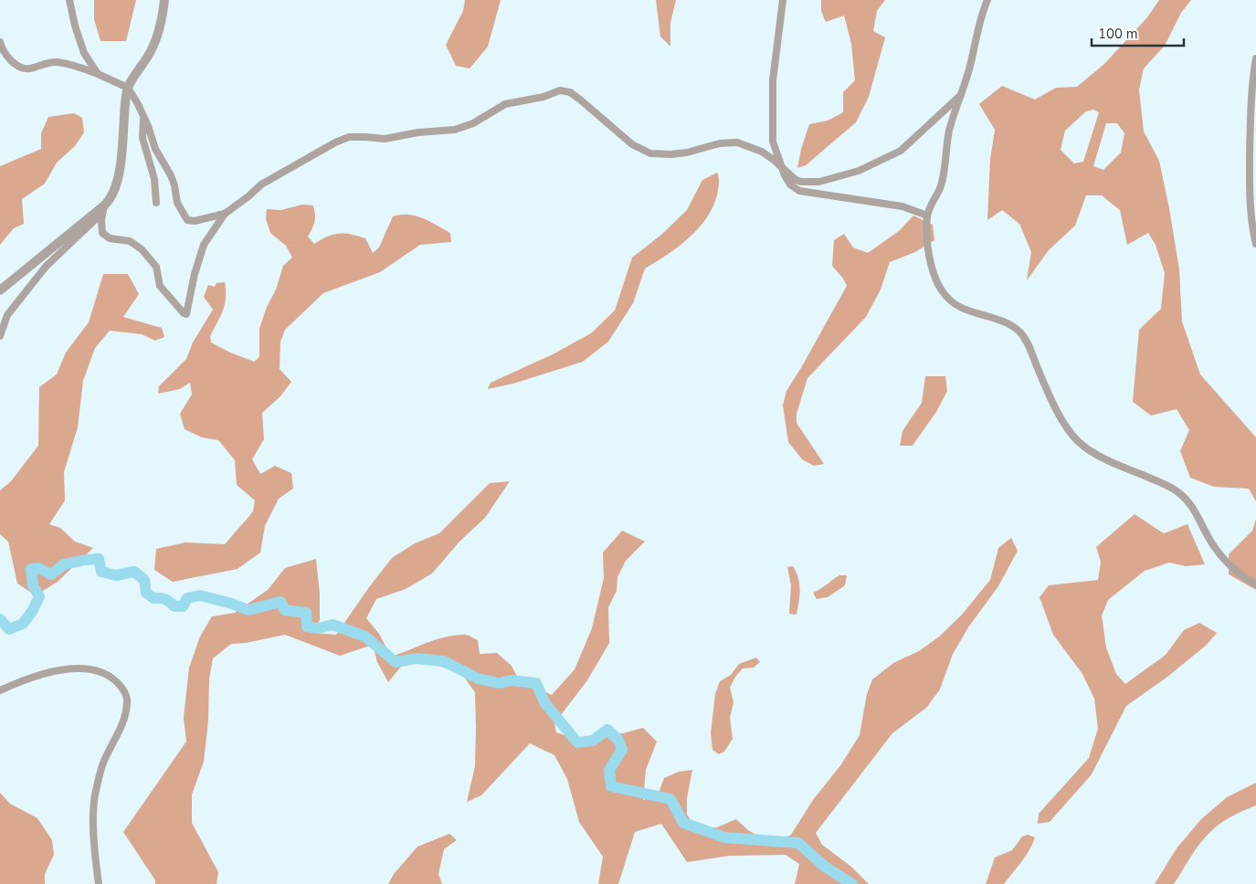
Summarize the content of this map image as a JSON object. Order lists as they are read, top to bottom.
{
  "scale_bar": "100 m"
}
